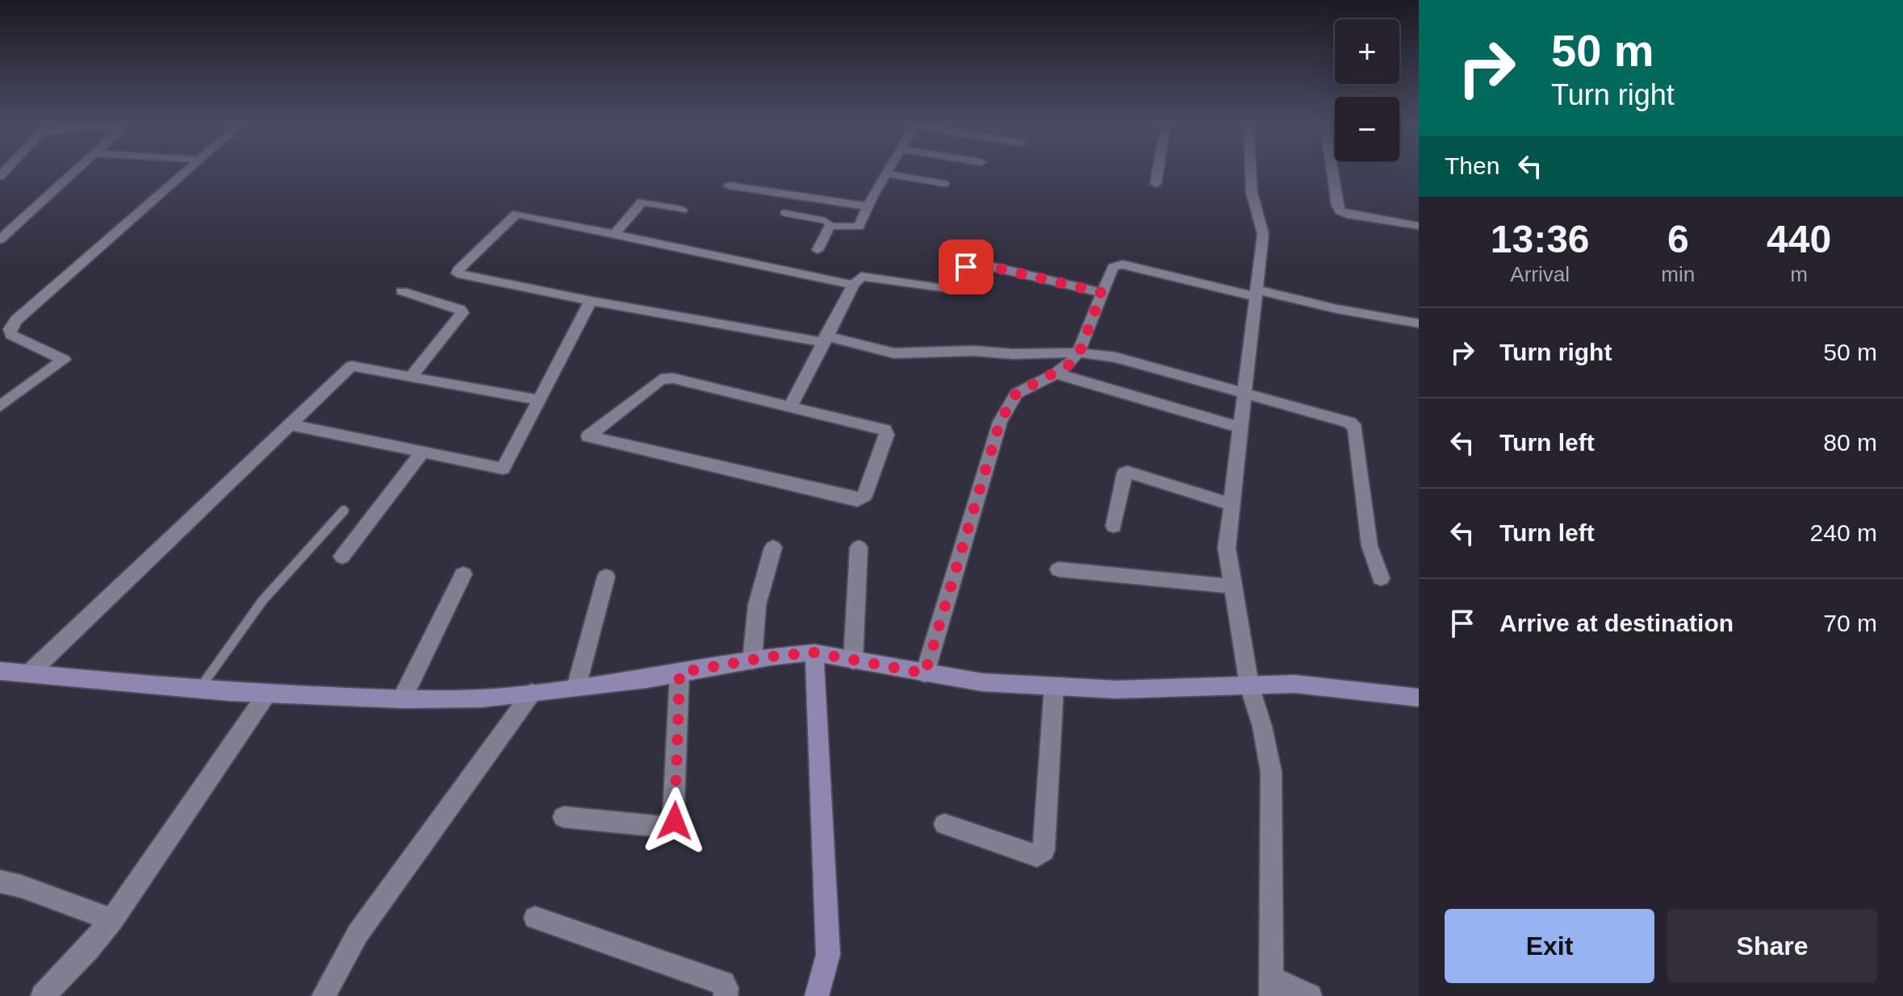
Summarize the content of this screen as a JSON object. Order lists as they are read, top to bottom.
{
  "page": {
    "turn": ["50 m", "Turn right"],
    "map_buttons": ["+", "−"],
    "then": "Then",
    "eta": [
      "13:36",
      "Arrival",
      "6",
      "min",
      "440",
      "m"
    ],
    "list": [
      {
        "name": "Turn right",
        "value": "50 m"
      },
      {
        "name": "Turn left",
        "value": "80 m"
      },
      {
        "name": "Turn left",
        "value": "240 m"
      },
      {
        "name": "Arrive at destination",
        "value": "70 m"
      }
    ],
    "buttons": ["Exit", "Share"]
  }
}
